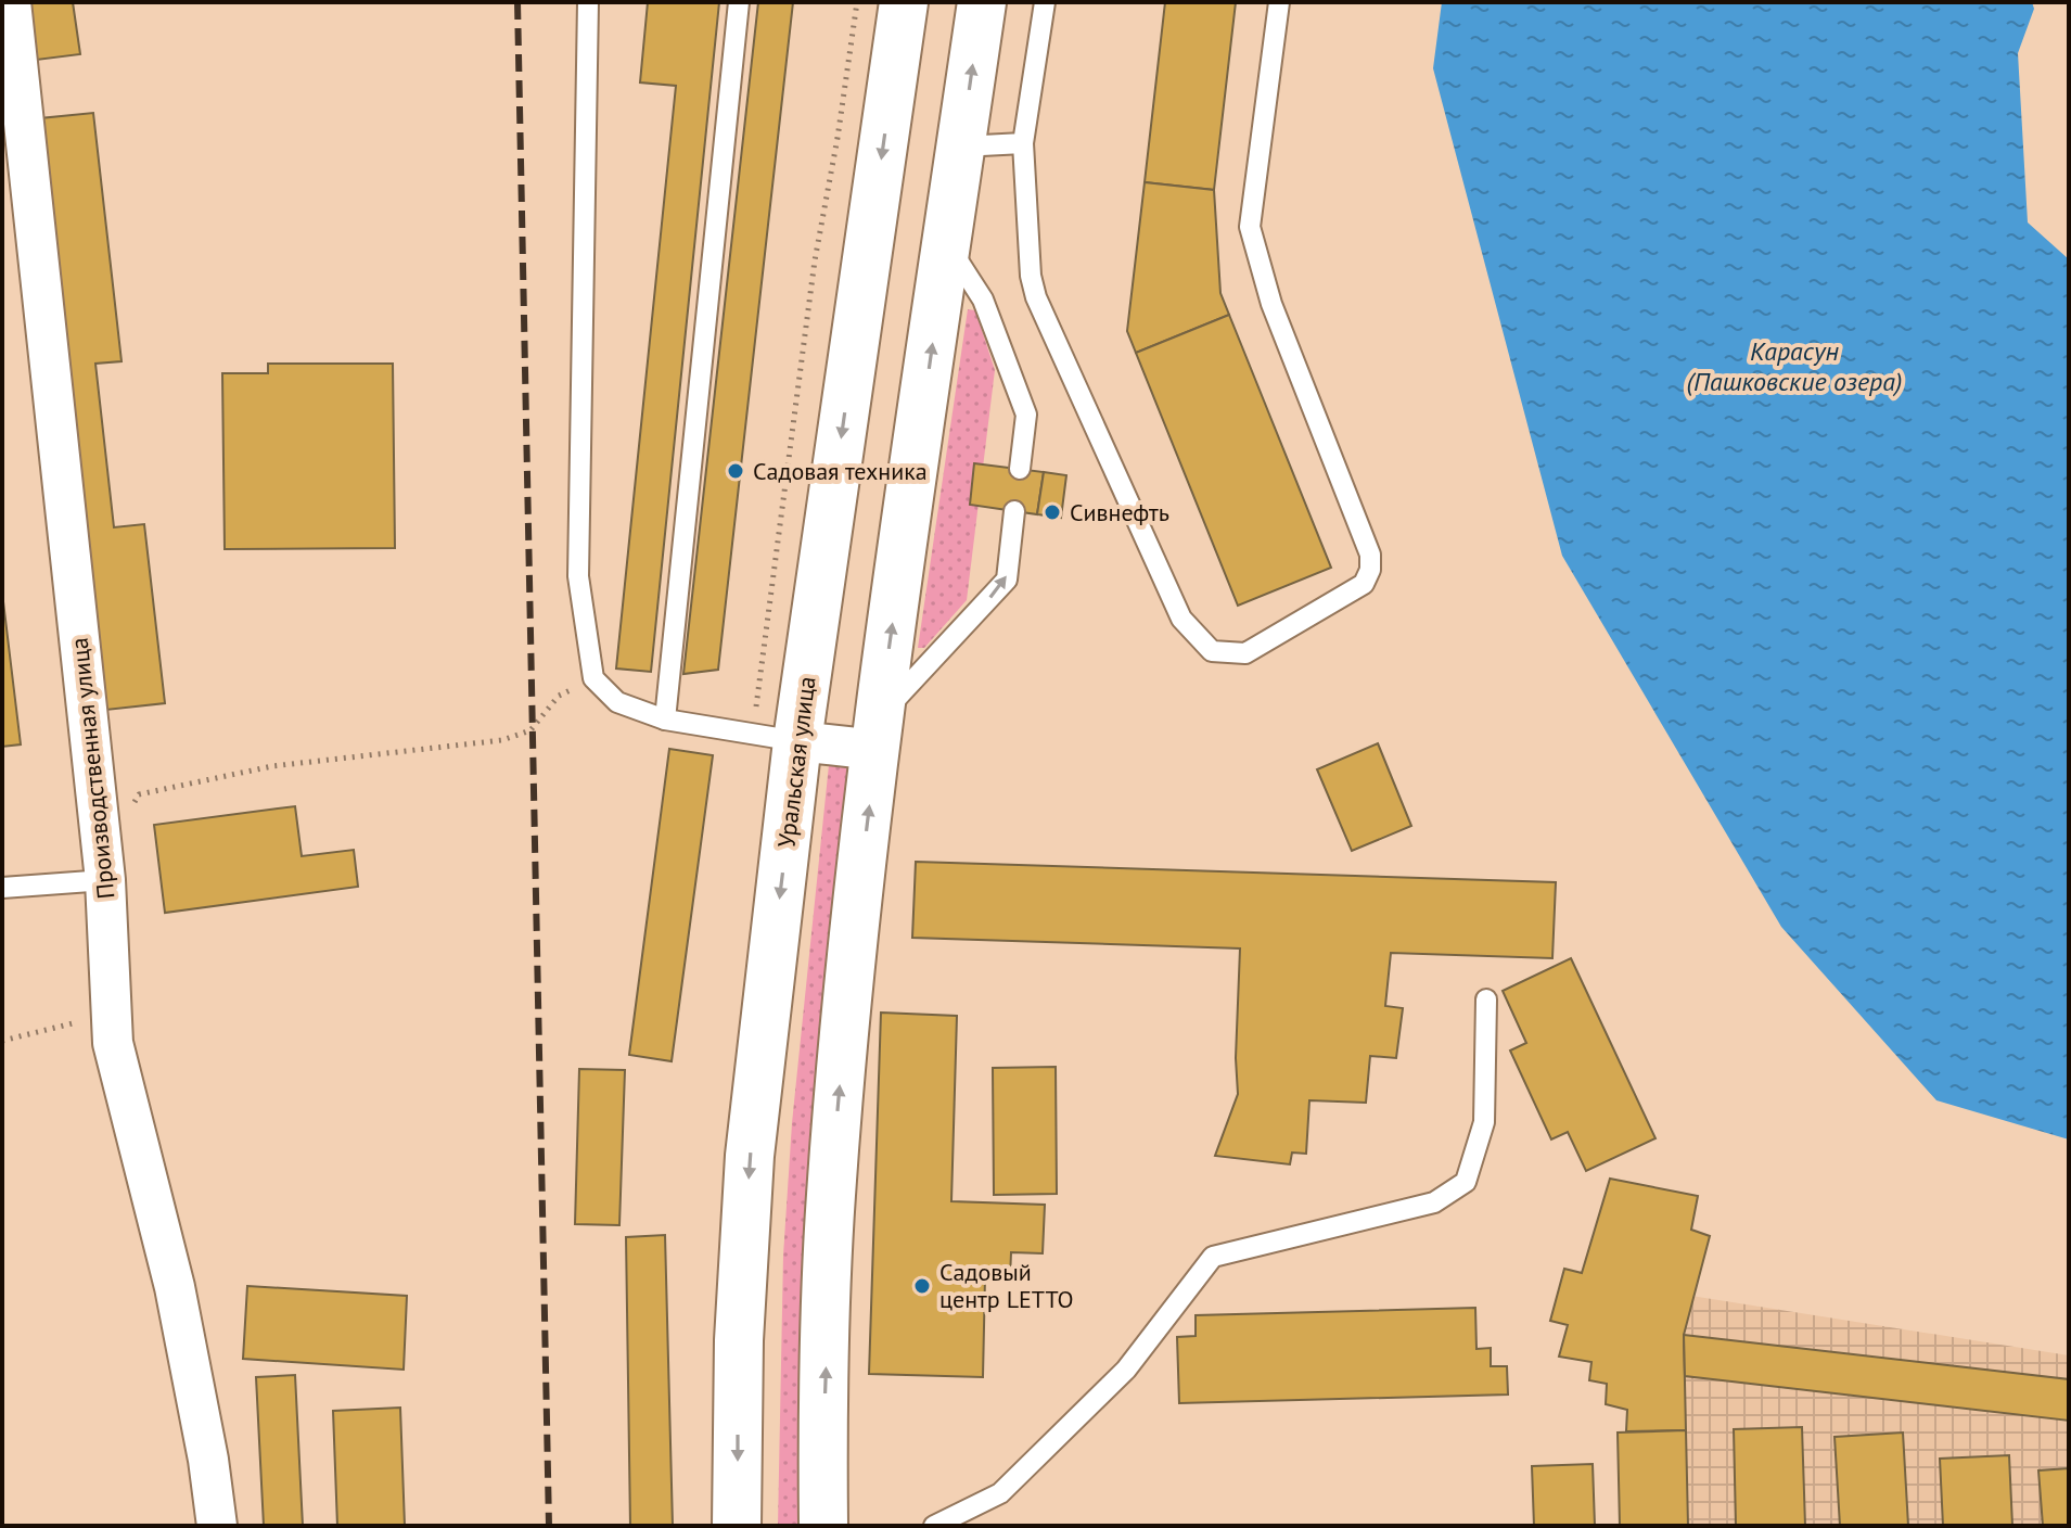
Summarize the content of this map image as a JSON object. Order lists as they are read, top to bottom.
{
  "streets": {
    "main road": ["Уральская улица"],
    "street": ["Производственная улица"]
  },
  "water": ["Карасун (Пашковские озера)"],
  "places": ["Садовая техника", "Сивнефть", "Садовый центр LETTO"]
}
